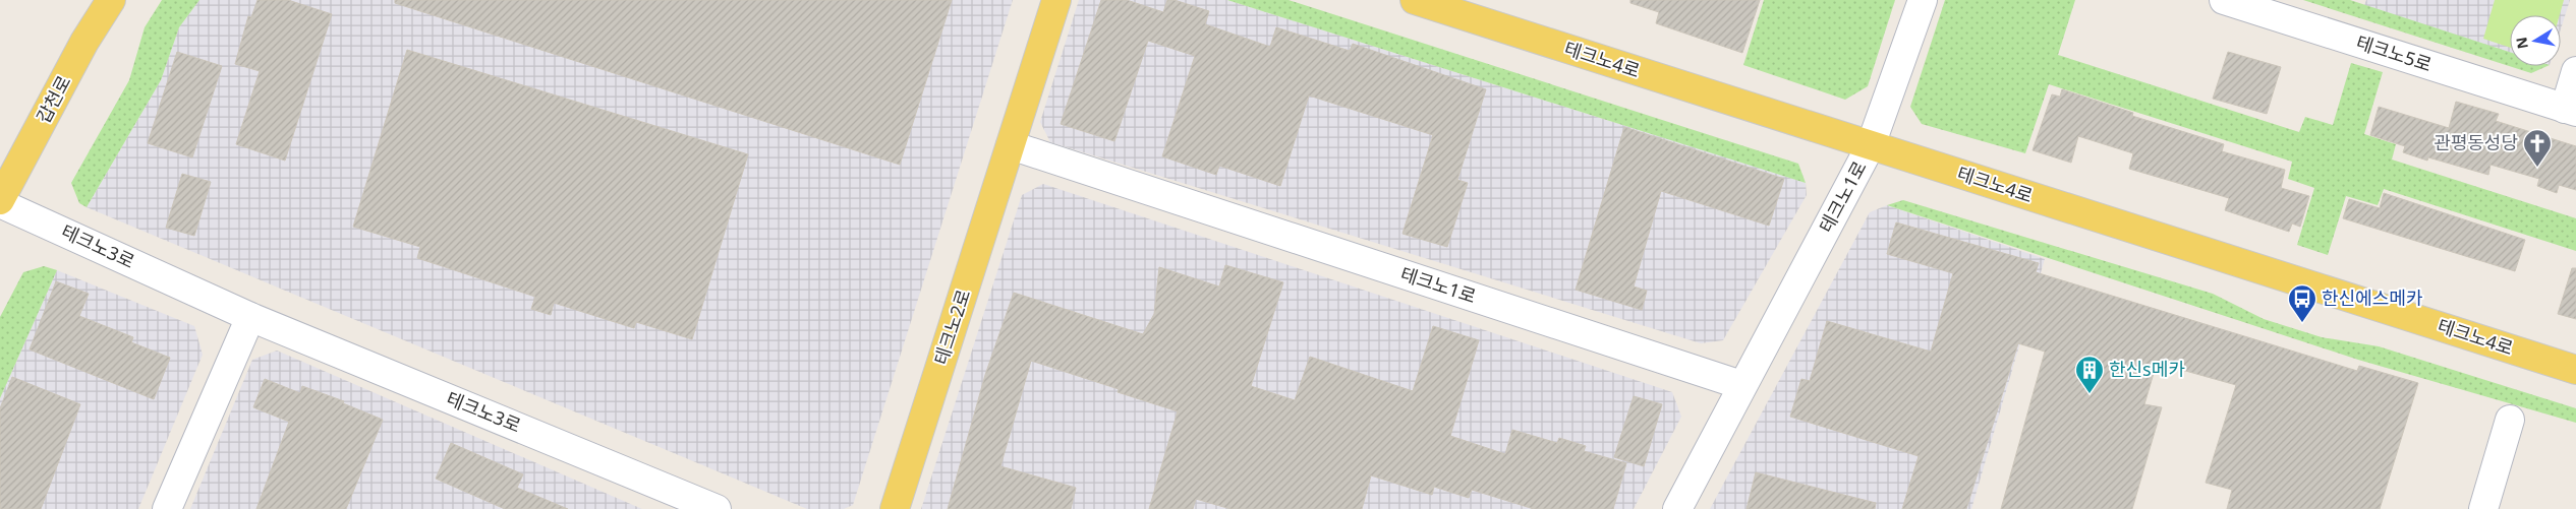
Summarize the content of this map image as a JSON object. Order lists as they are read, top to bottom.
{
  "streets": {
    "main road": ["테크노4로", "갑천로", "테크노2로"],
    "street": ["테크노5로", "테크노1로", "테크노3로"]
  },
  "crossings": [
    ["테크노4로", "테크노1로"],
    ["갑천로", "테크노3로"],
    ["테크노1로", "테크노2로"]
  ],
  "places": {
    "church": ["관평동성당"],
    "bus stop": ["한신에스메카"],
    "building": ["한신s메카"]
  },
  "north": "left"
}
